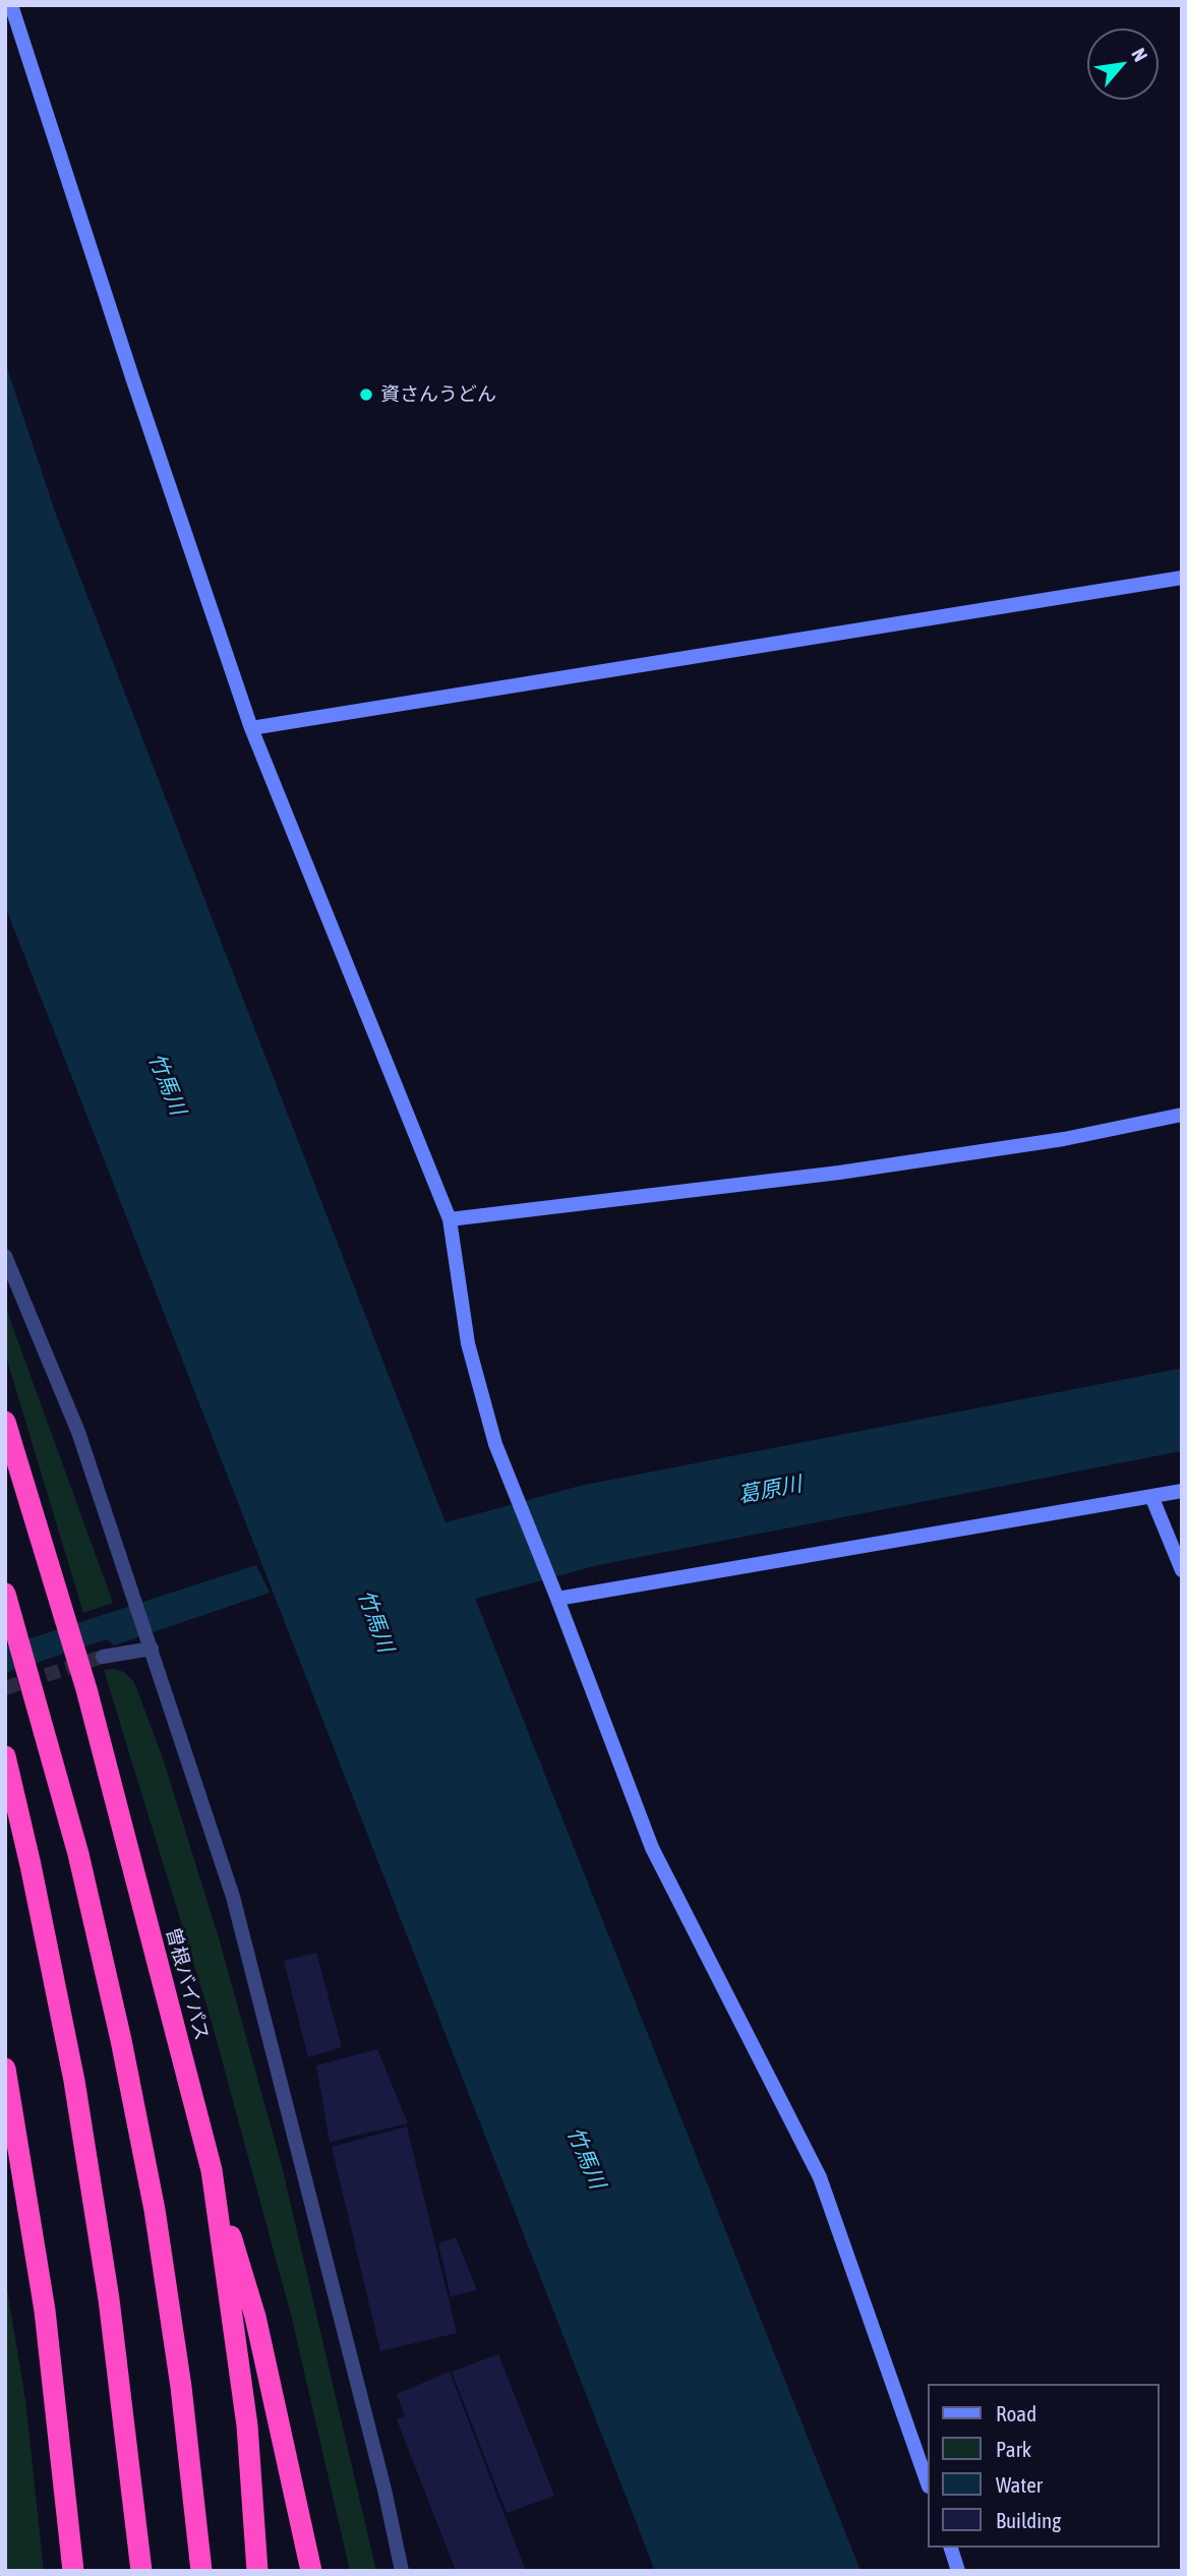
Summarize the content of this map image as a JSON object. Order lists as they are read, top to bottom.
{
  "streets": {
    "highway": ["曽根バイパス"]
  },
  "water": ["竹馬川", "葛原川"],
  "places": ["資さんうどん"],
  "legend": [
    "Road",
    "Park",
    "Water",
    "Building"
  ],
  "north": "top right"
}
